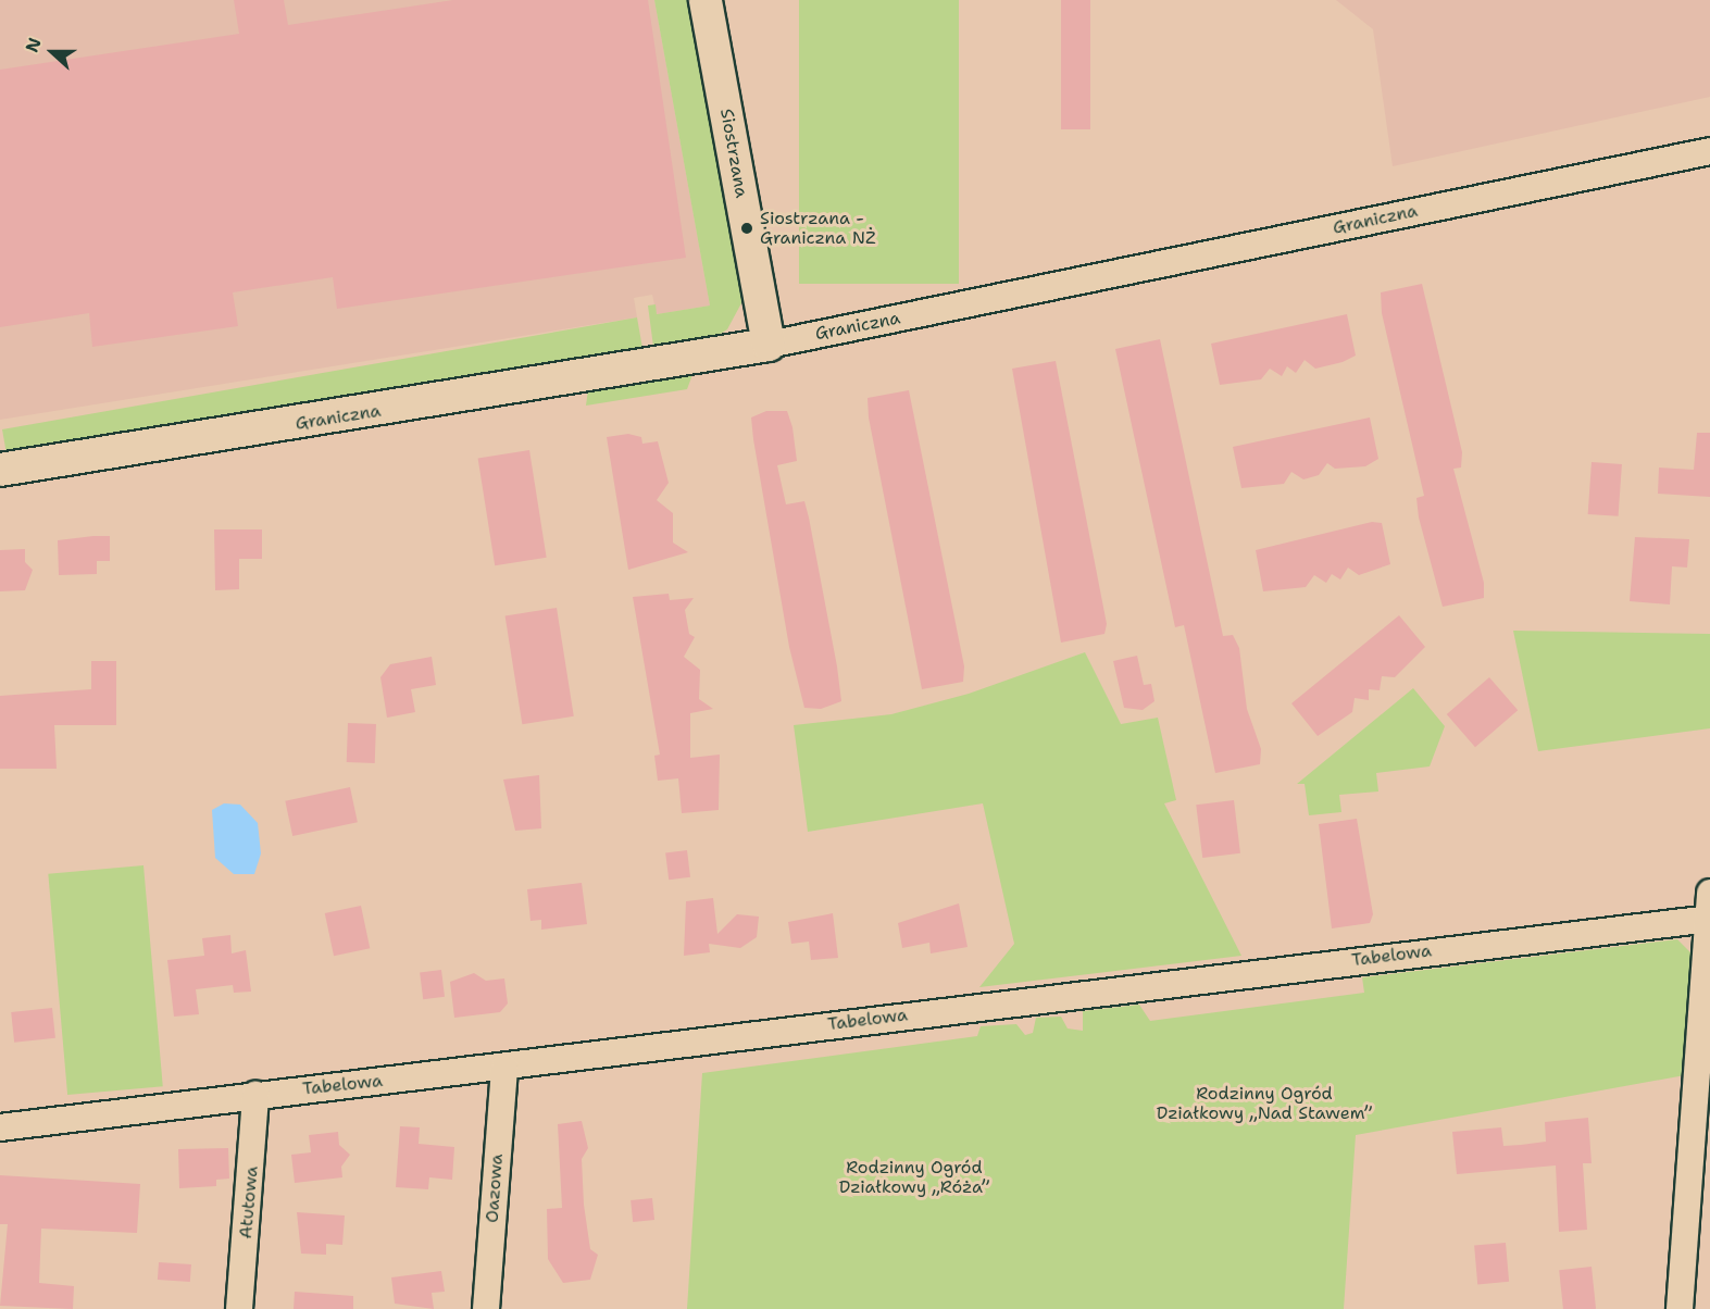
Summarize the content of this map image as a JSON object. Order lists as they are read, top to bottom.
{
  "streets": {
    "street": [
      "Siostrzana",
      "Graniczna",
      "Tabelowa",
      "Oazowa",
      "Atutowa"
    ]
  },
  "crossings": [
    ["Siostrzana", "Graniczna"],
    ["Tabelowa", "Oazowa"],
    ["Tabelowa", "Atutowa"]
  ],
  "parks": ["Rodzinny Ogród Działkowy „Nad Stawem”", "Rodzinny Ogród Działkowy „Róża”"],
  "places": ["Siostrzana - Graniczna NŻ"],
  "north": "left"
}
